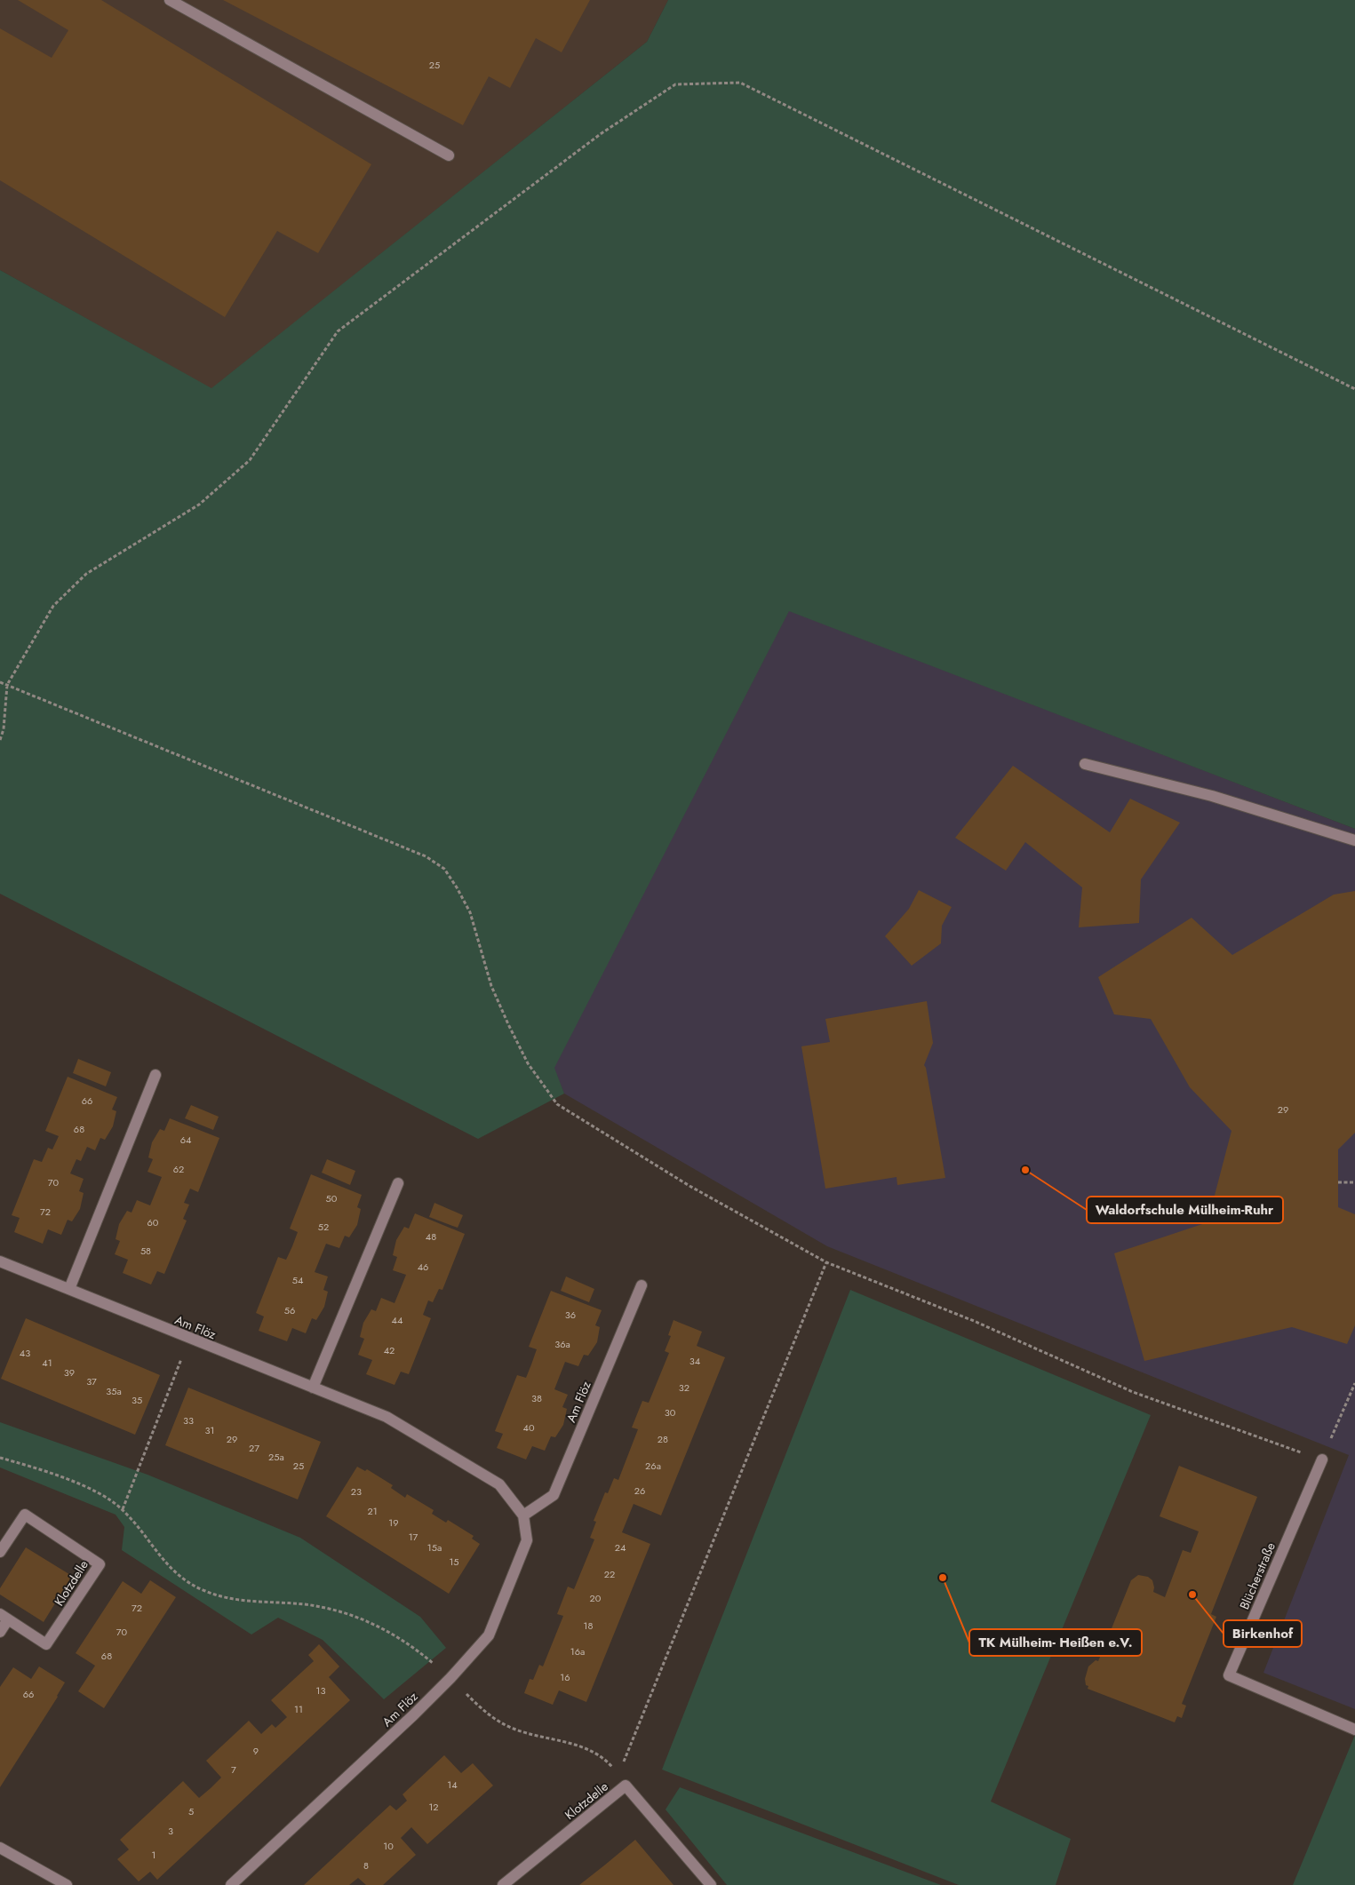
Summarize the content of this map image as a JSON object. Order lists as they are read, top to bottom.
{
  "streets": {
    "street": ["Am Flöz", "Blücherstraße", "Klotzdelle"]
  },
  "places": ["Waldorfschule Mülheim-Ruhr", "TK Mülheim- Heißen e.V.", "Birkenhof"],
  "house_numbers": [
    "25",
    "66",
    "29",
    "68",
    "64",
    "62",
    "70",
    "50",
    "72",
    "60",
    "52",
    "48",
    "58",
    "46",
    "54",
    "56",
    "36",
    "44",
    "36a",
    "42",
    "43",
    "34",
    "41",
    "39",
    "37",
    "32",
    "35a",
    "38",
    "35",
    "30",
    "33",
    "40",
    "31",
    "29",
    "28",
    "27",
    "25a",
    "25",
    "26a",
    "26",
    "23",
    "21",
    "19",
    "17",
    "15a",
    "24",
    "15",
    "22",
    "20",
    "72",
    "18",
    "70",
    "16a",
    "68",
    "16",
    "13",
    "66",
    "11",
    "9",
    "7",
    "14",
    "12",
    "5",
    "3",
    "10",
    "1",
    "8"
  ]
}
